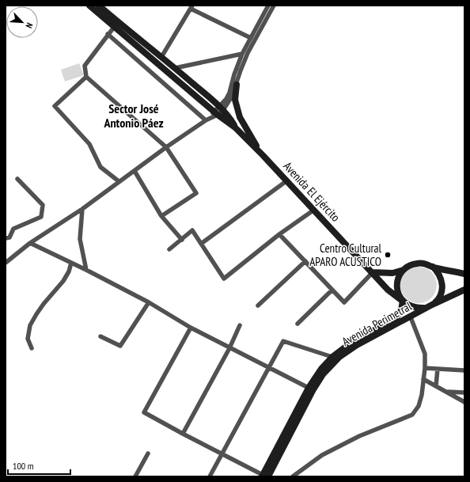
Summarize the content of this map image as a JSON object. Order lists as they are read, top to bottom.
{
  "streets": {
    "street": ["Avenida El Ejército", "Avenida Perimetral"]
  },
  "crossings": [
    ["Avenida El Ejército", "Avenida Perimetral"]
  ],
  "districts": ["Sector José Antonio Páez"],
  "places": ["Centro Cultural APARO ACUSTICO"],
  "scale_bar": "100 m",
  "north": "bottom right"
}
